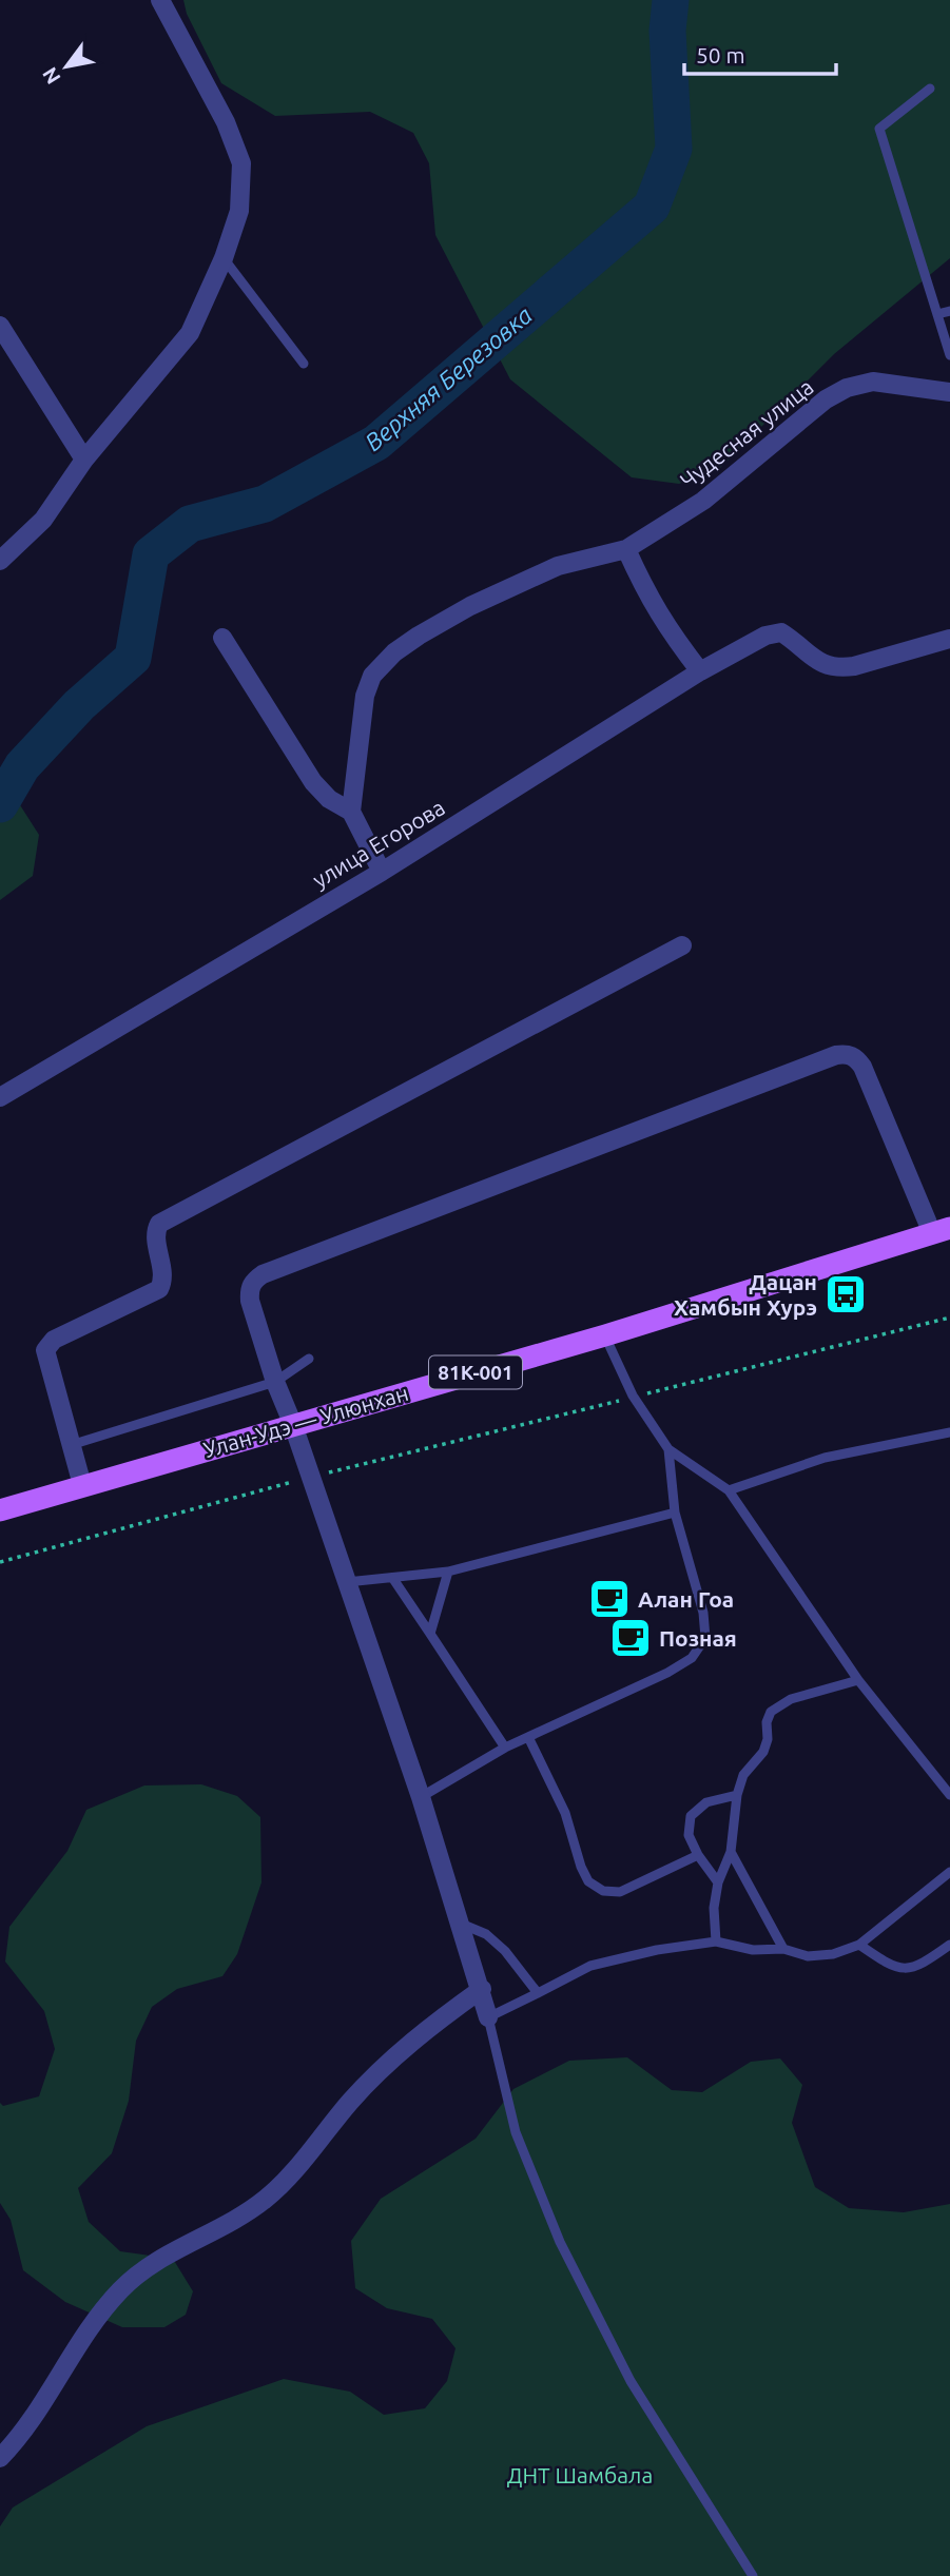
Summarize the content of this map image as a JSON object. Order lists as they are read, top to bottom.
{
  "streets": {
    "main road": ["81К-001", "Улан-Удэ — Улюнхан"],
    "street": ["Чудесная улица", "улица Егорова"]
  },
  "water": ["Верхняя Березовка"],
  "parks": ["ДНТ Шамбала"],
  "places": {
    "bus stop": ["Дацан Хамбын Хурэ"],
    "cafe": ["Алан Гоа", "Позная"]
  },
  "scale_bar": "50 m",
  "north": "bottom left"
}
